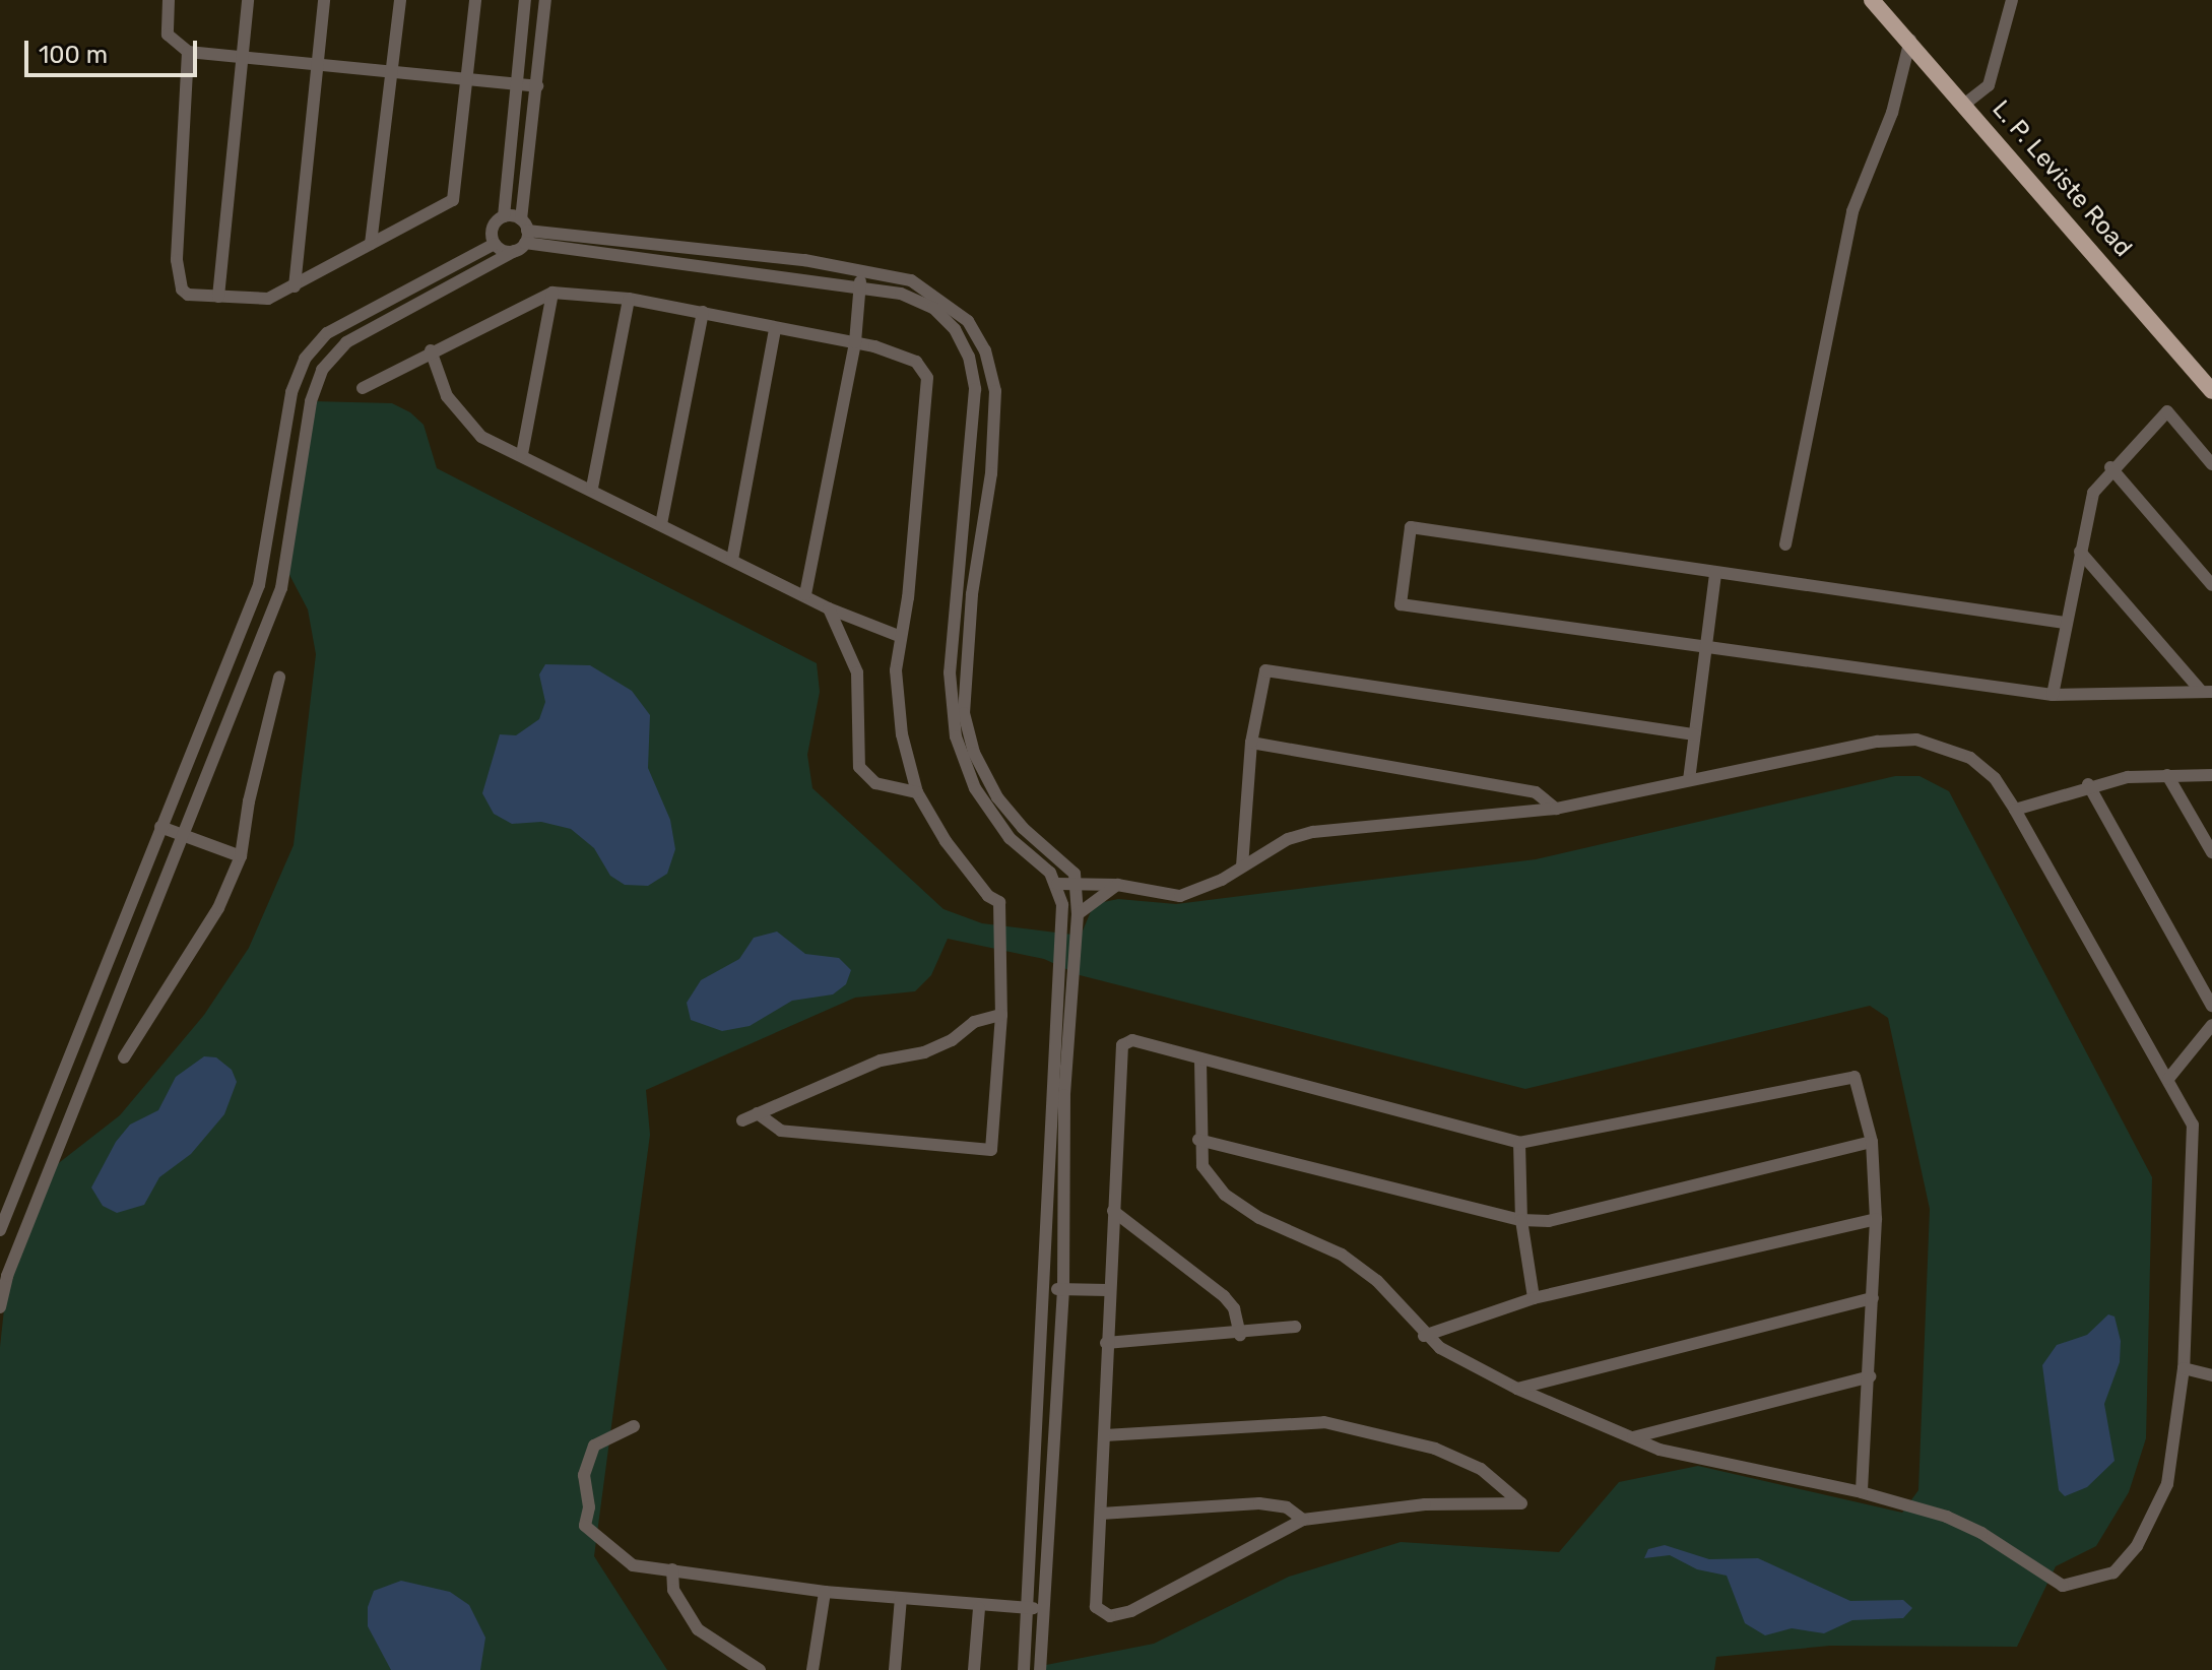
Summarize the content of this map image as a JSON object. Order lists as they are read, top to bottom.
{
  "streets": {
    "main road": ["L. P. Leviste Road"]
  },
  "scale_bar": "100 m"
}
